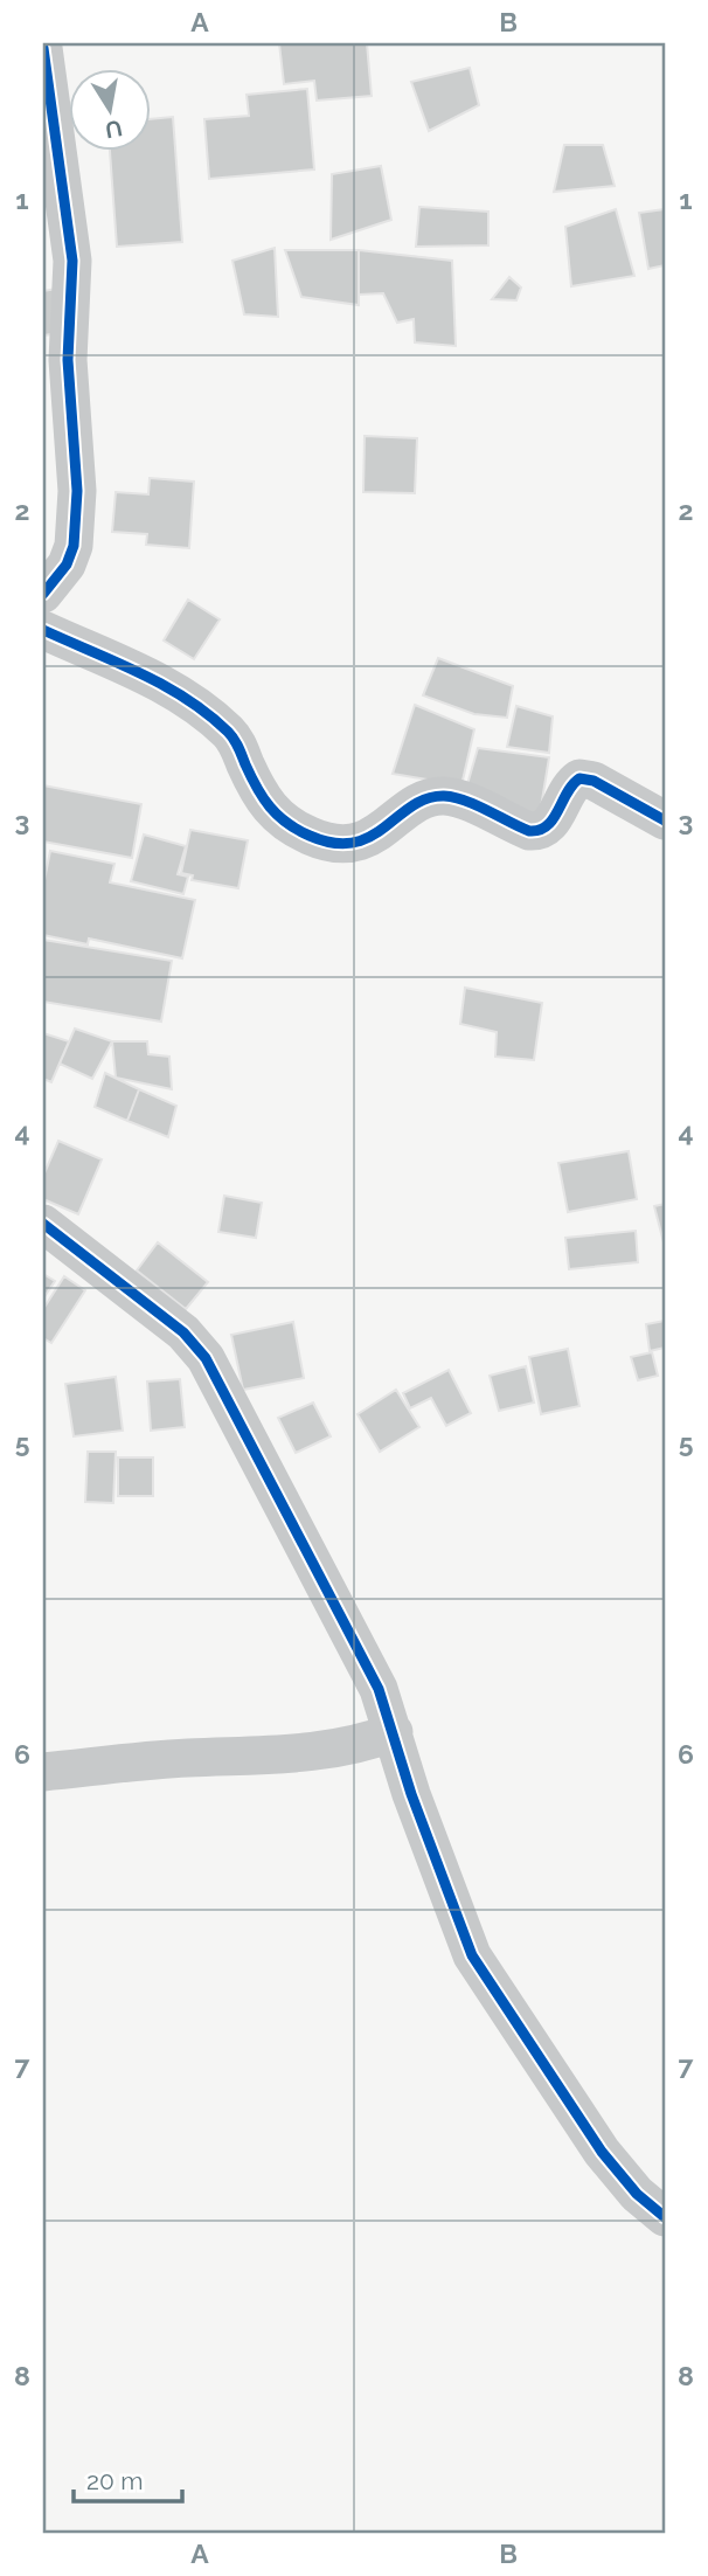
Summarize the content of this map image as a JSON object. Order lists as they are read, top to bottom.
{
  "scale_bar": "20 m",
  "north": "bottom",
  "grid": {
    "columns": ["A", "B"],
    "rows": [
      "1",
      "2",
      "3",
      "4",
      "5",
      "6",
      "7",
      "8"
    ]
  }
}
